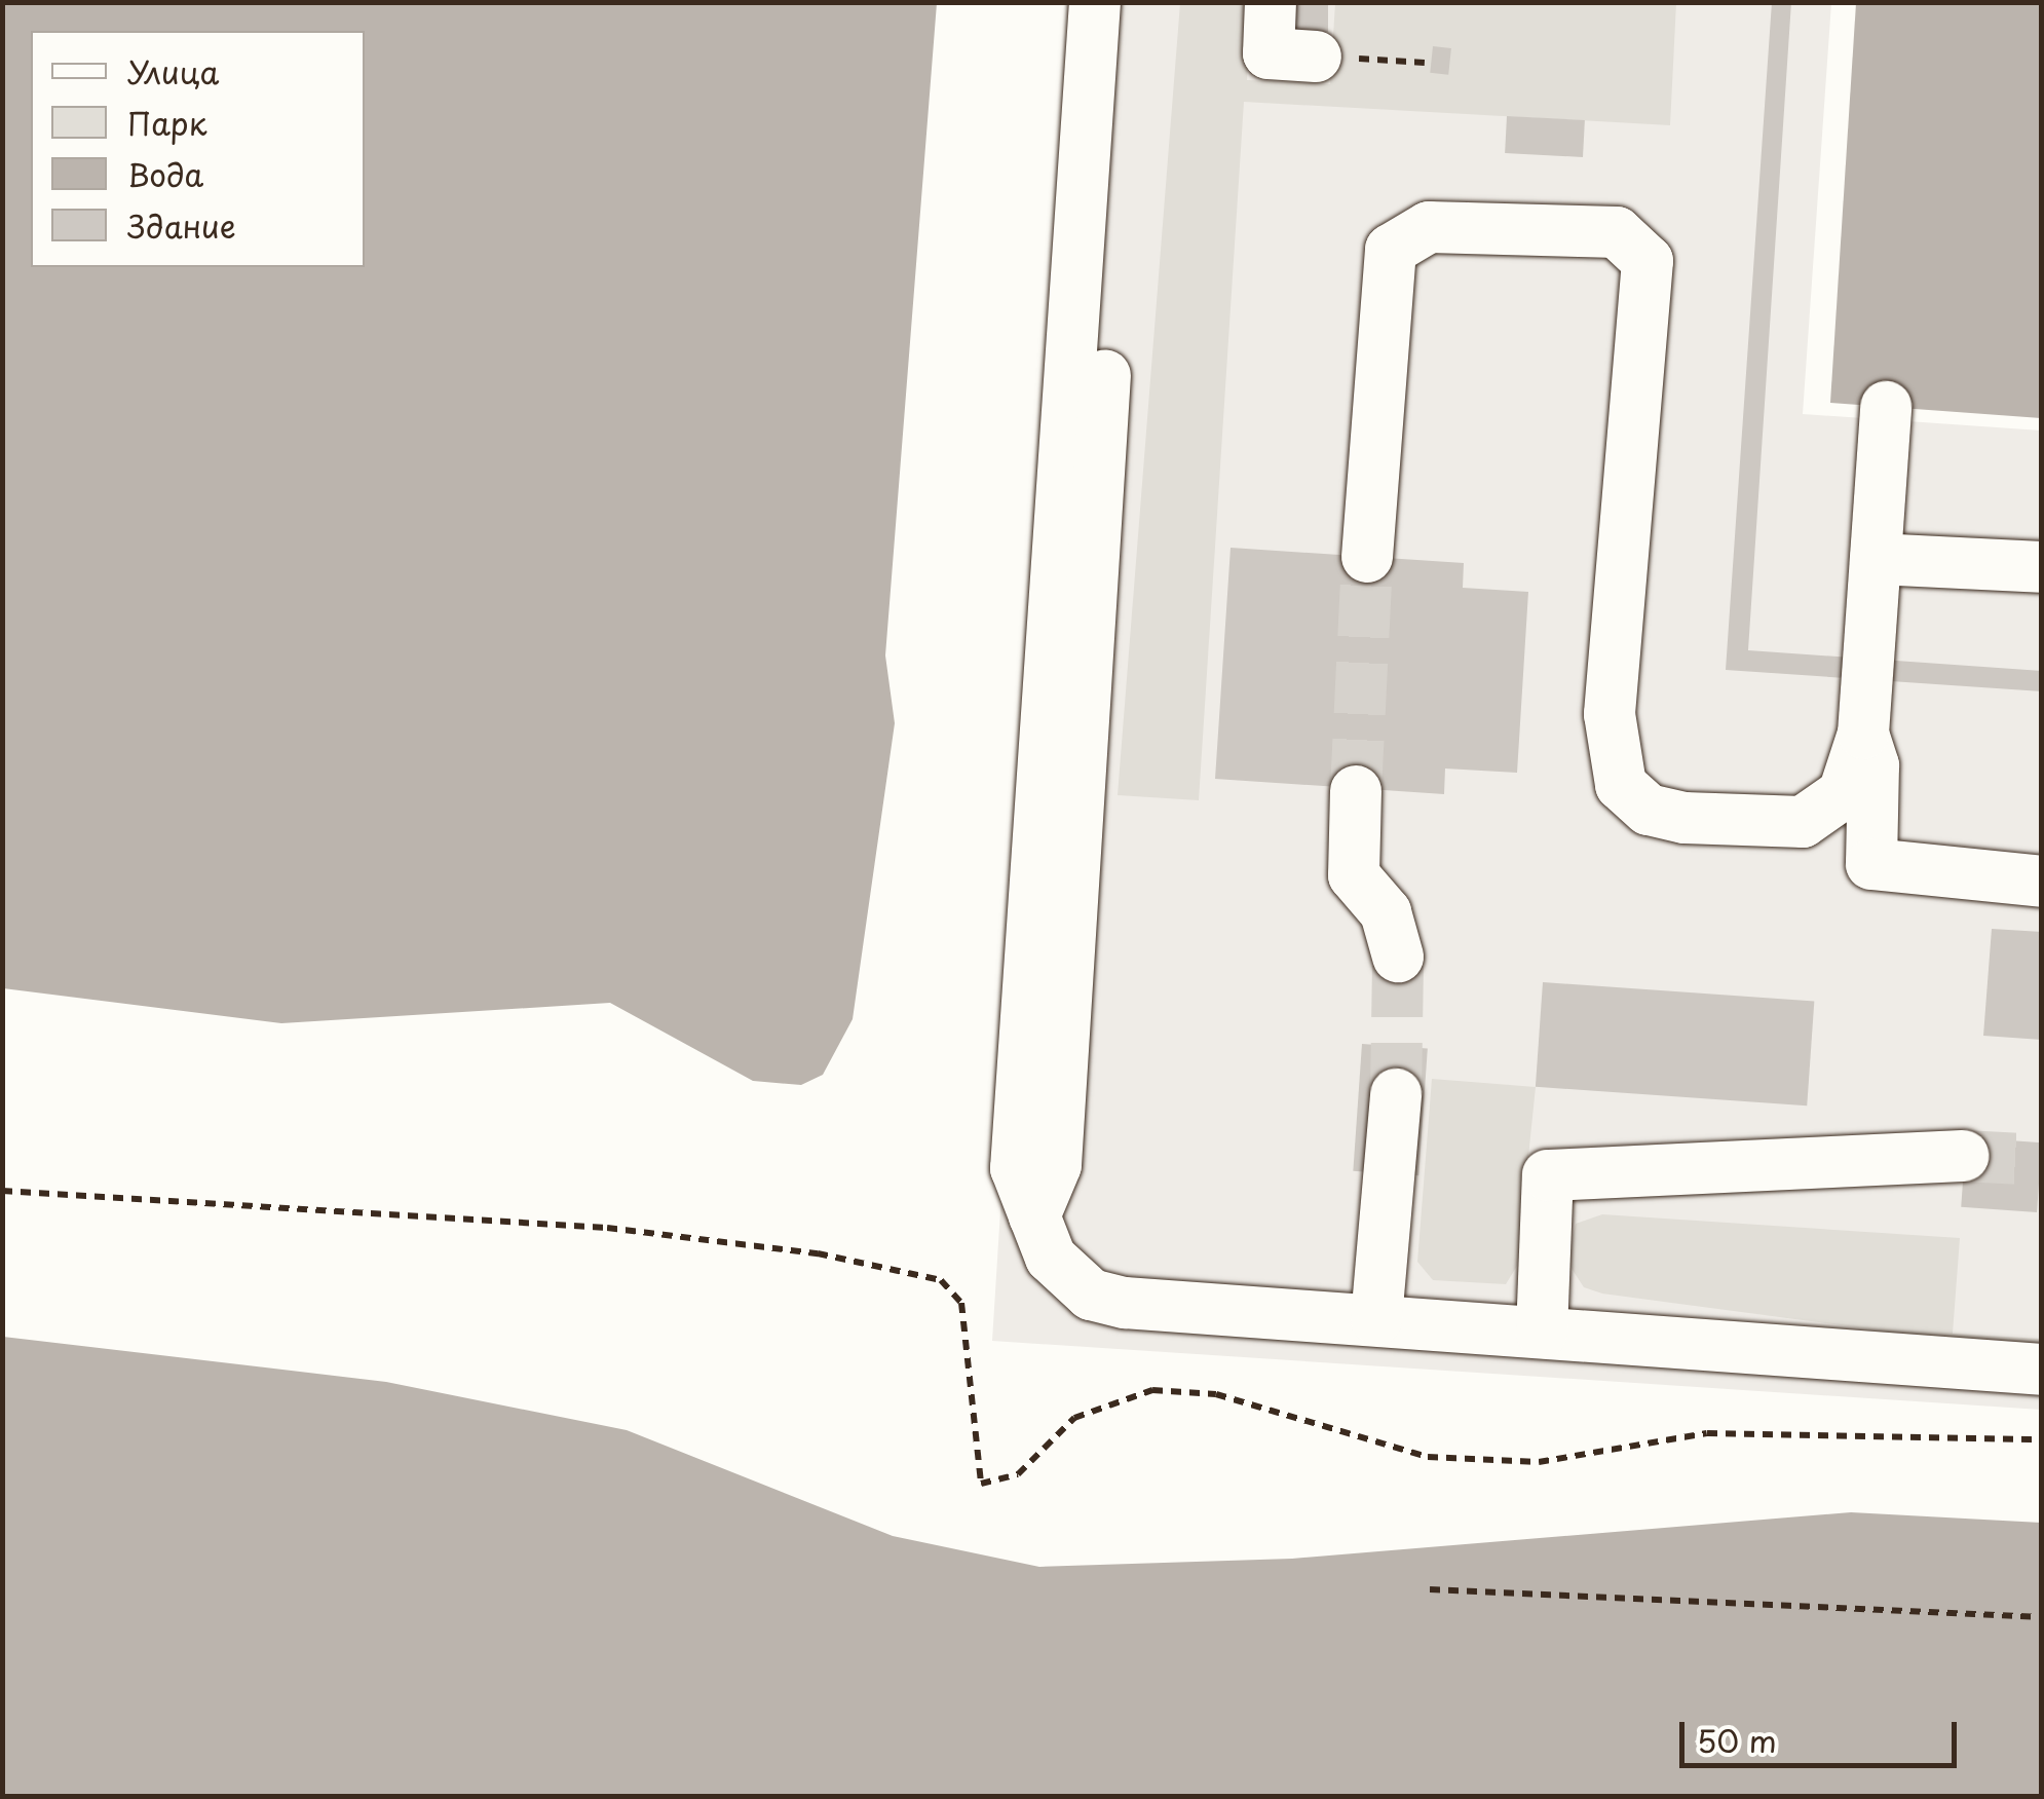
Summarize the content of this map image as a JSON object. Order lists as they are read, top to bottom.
{
  "legend": [
    "Улица",
    "Парк",
    "Вода",
    "Здание"
  ],
  "scale_bar": "50 m"
}
